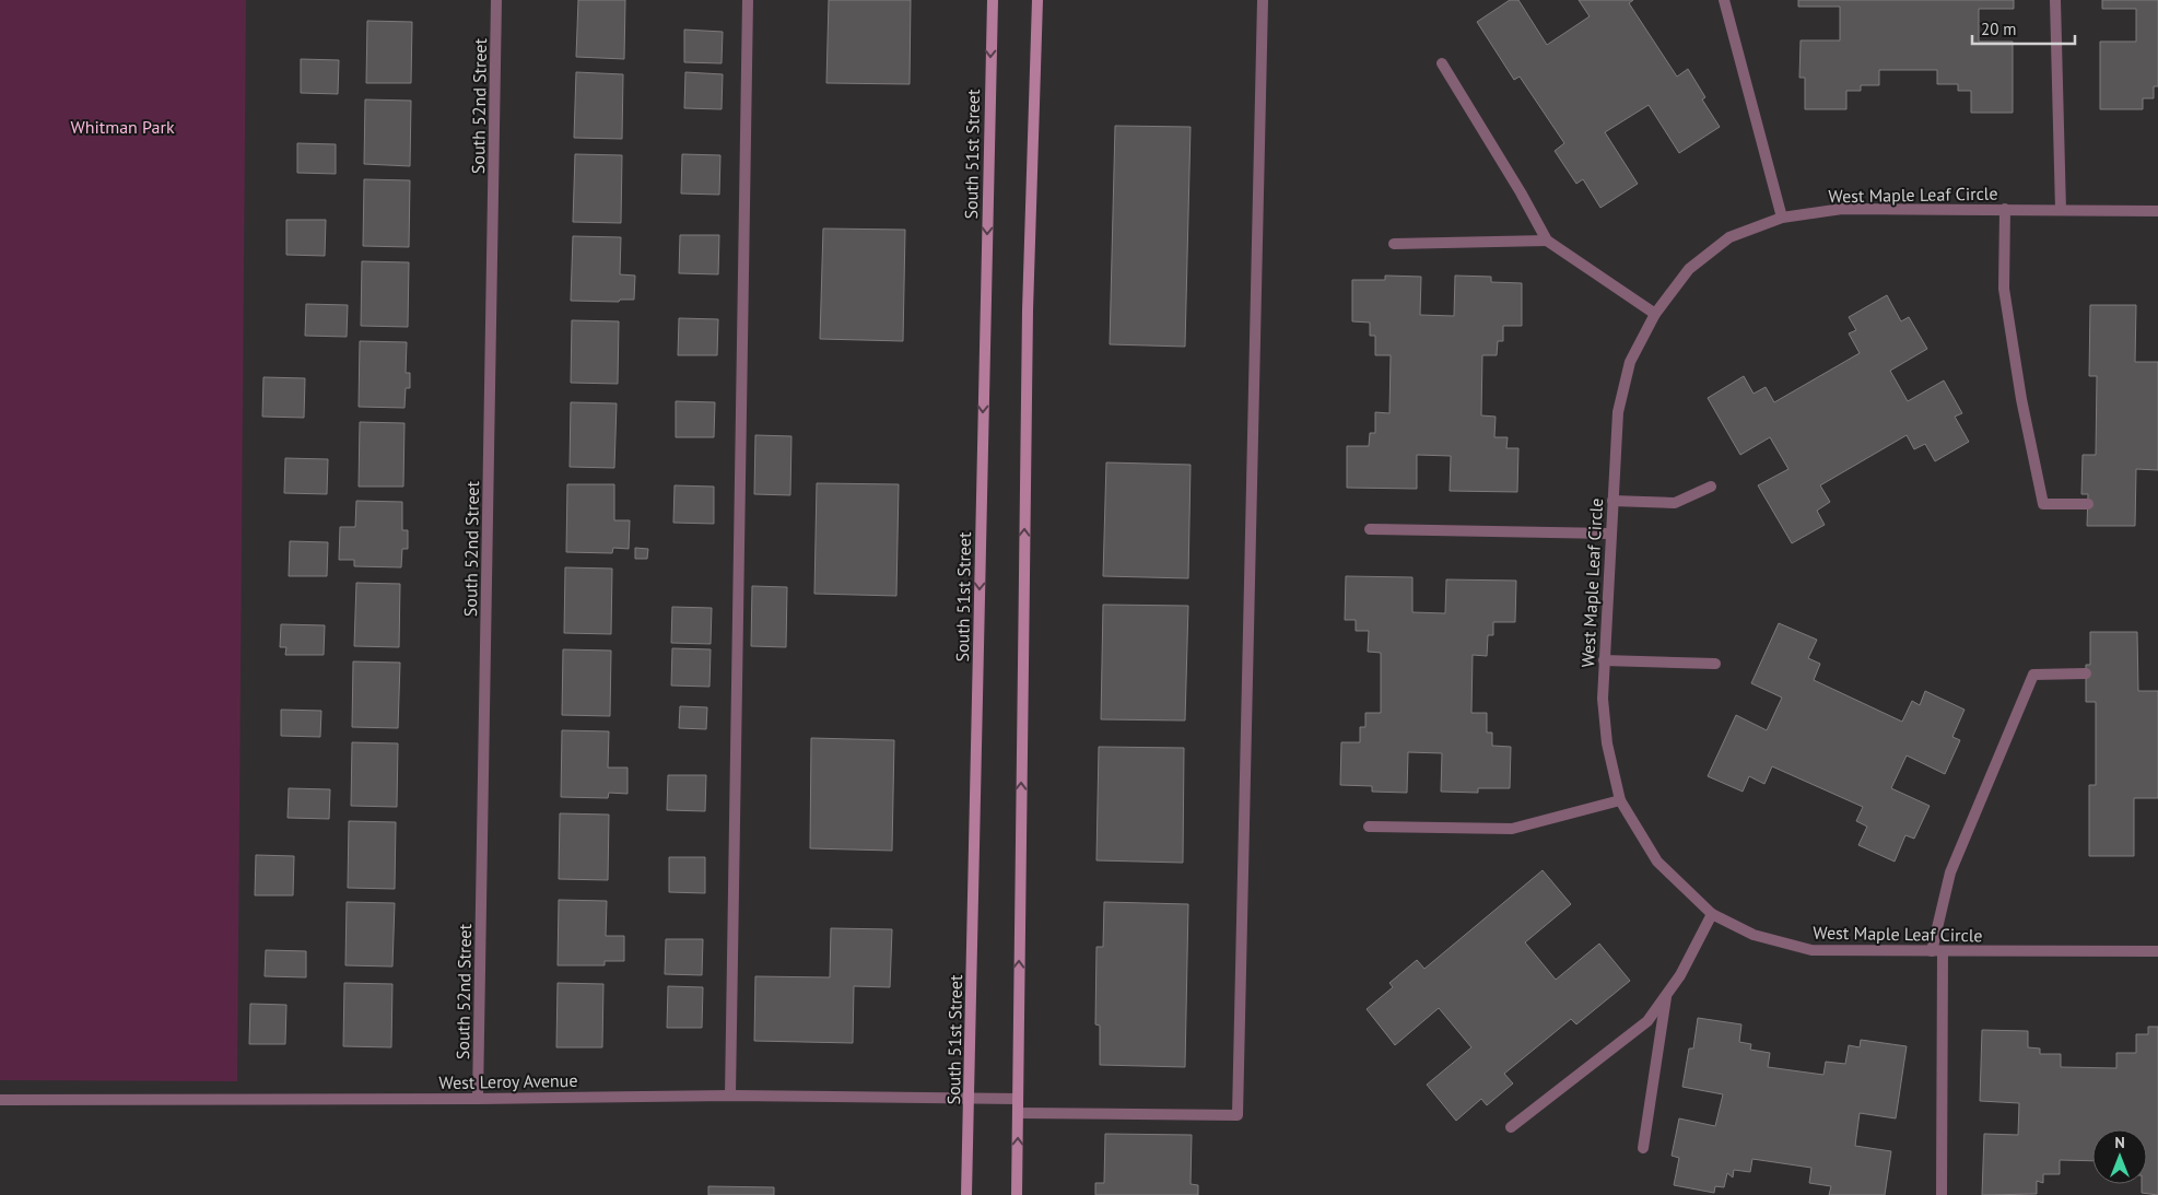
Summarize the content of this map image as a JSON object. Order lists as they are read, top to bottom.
{
  "streets": {
    "street": [
      "South 52nd Street",
      "South 51st Street",
      "West Maple Leaf Circle",
      "West Leroy Avenue"
    ]
  },
  "crossings": [
    ["South 52nd Street", "West Leroy Avenue"],
    ["South 51st Street", "West Leroy Avenue"]
  ],
  "parks": ["Whitman Park"],
  "scale_bar": "20 m",
  "north": "top"
}
